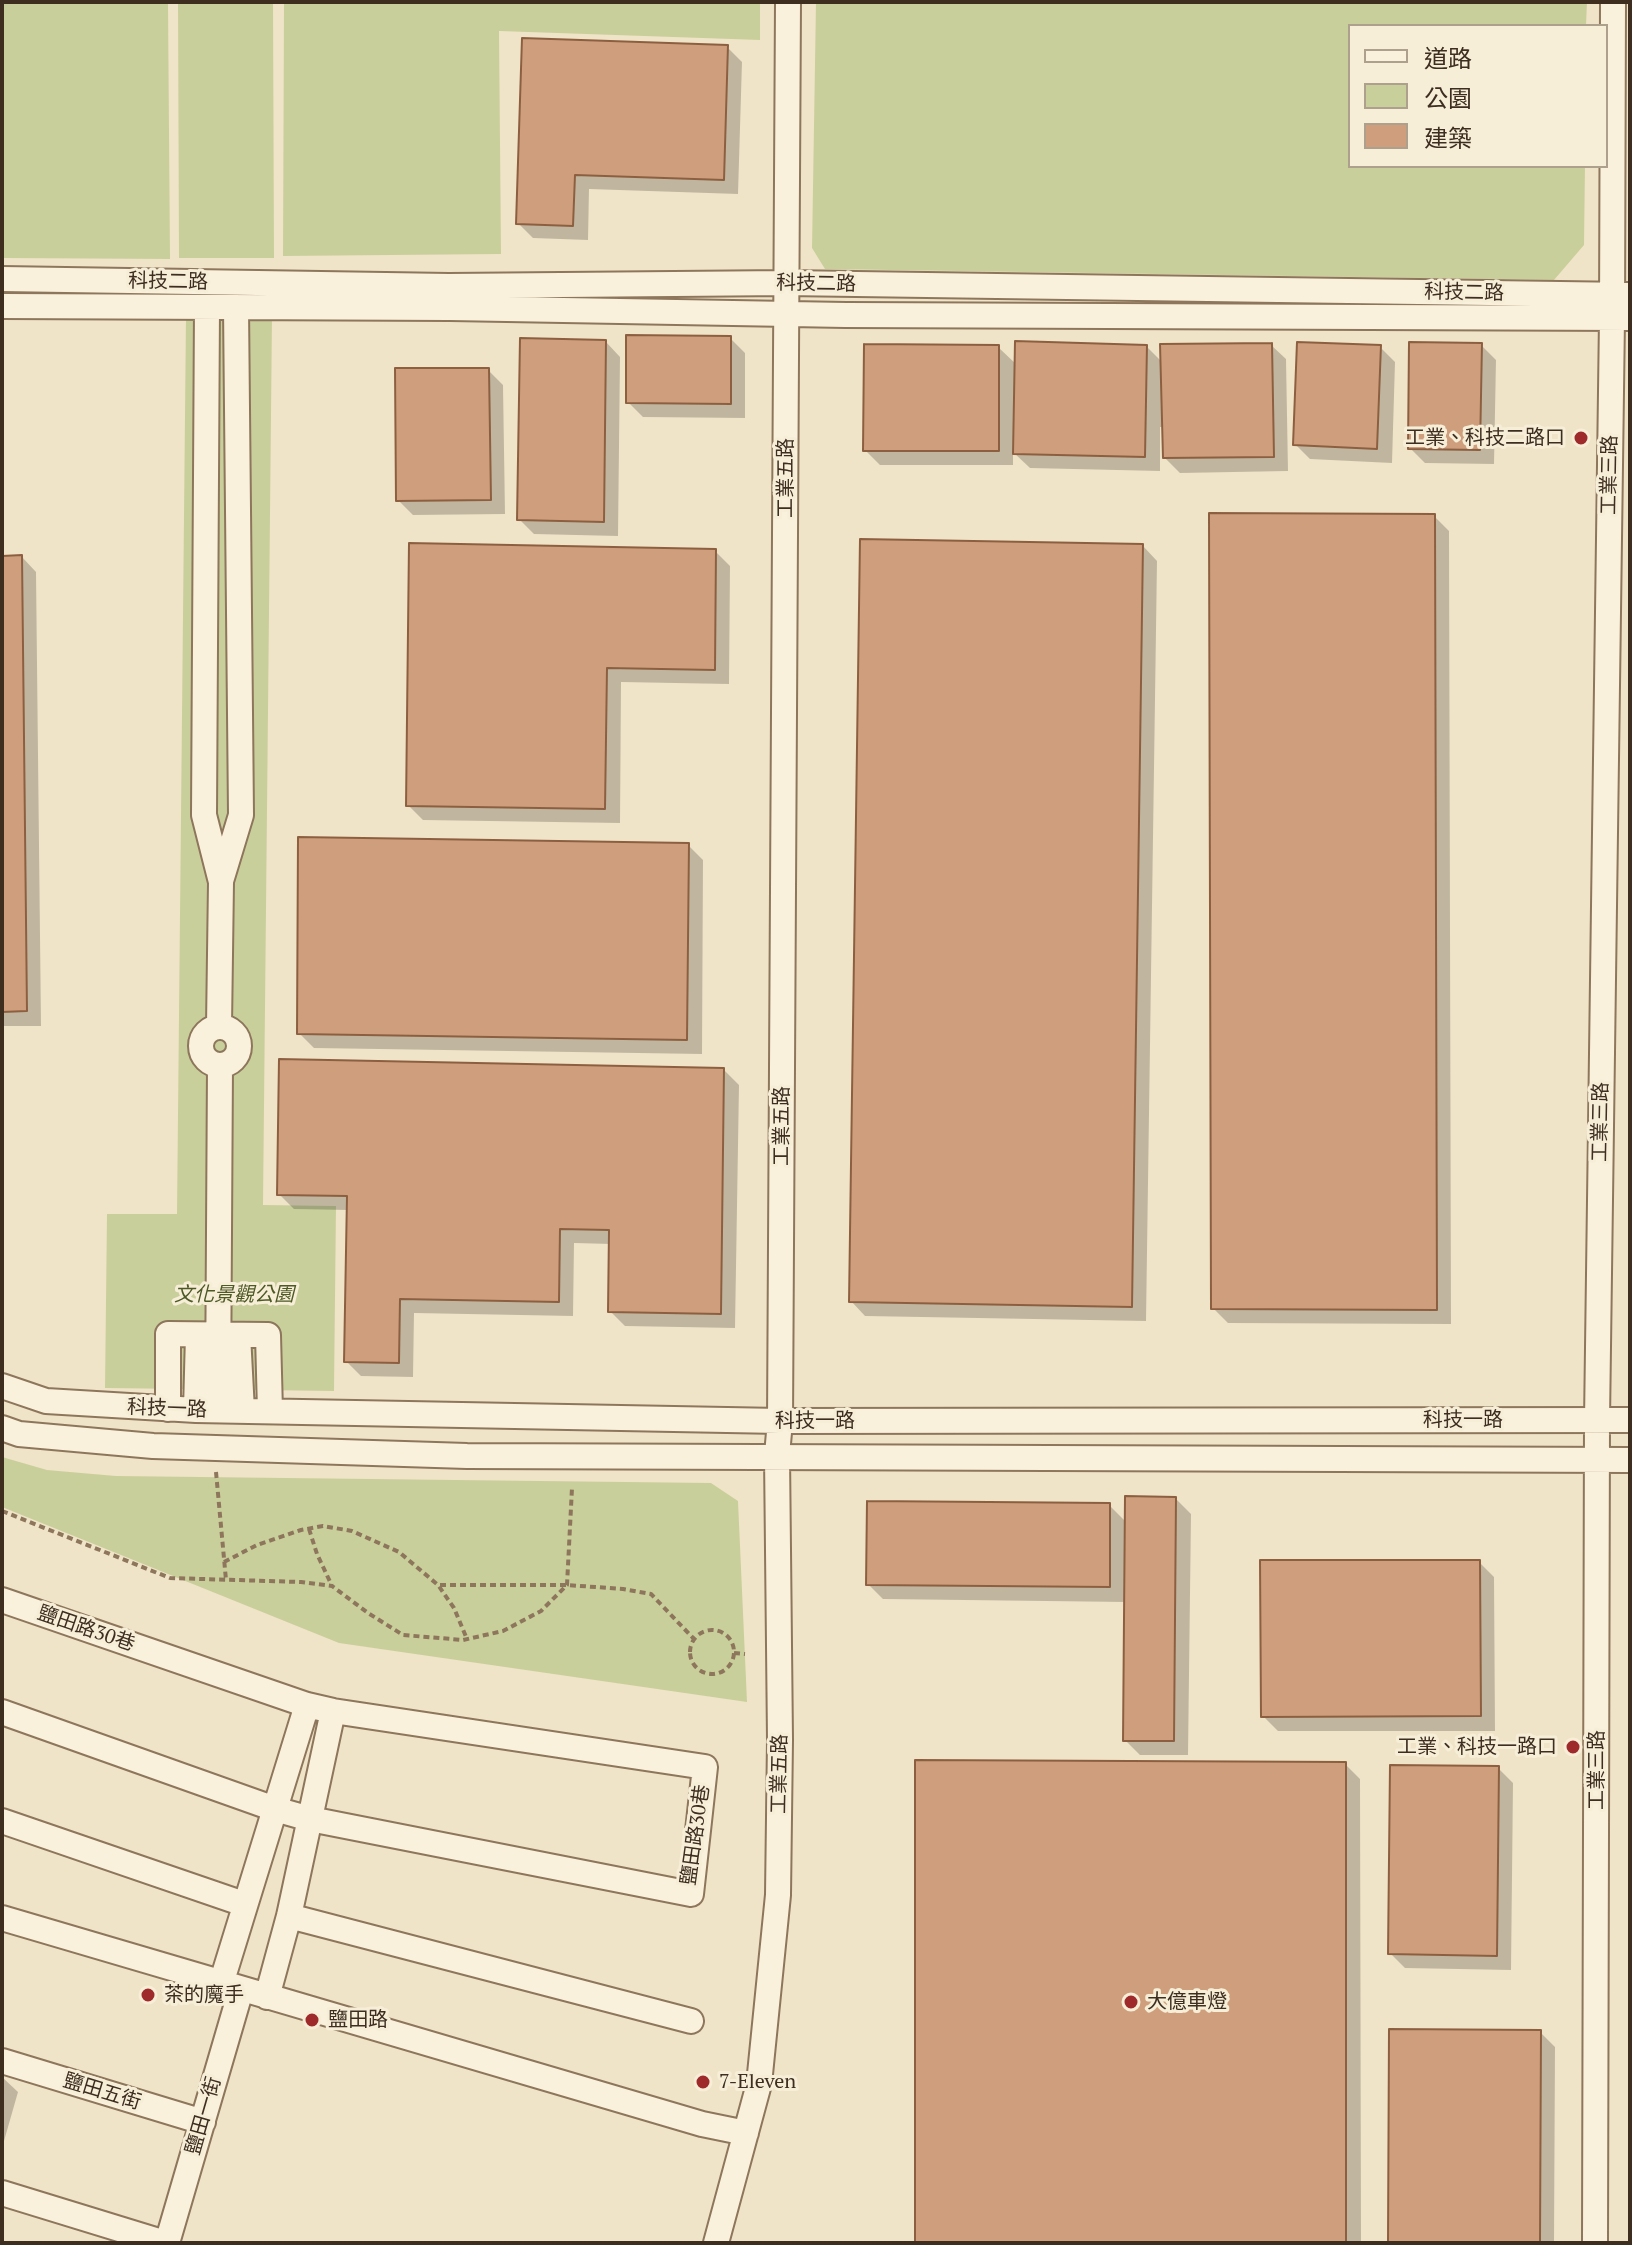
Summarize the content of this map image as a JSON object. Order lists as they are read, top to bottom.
{
  "streets": {
    "street": [
      "科技二路",
      "工業三路",
      "工業五路",
      "科技一路",
      "鹽田路30巷",
      "鹽田五街",
      "鹽田一街"
    ]
  },
  "crossings": [
    ["科技二路", "工業三路"],
    ["科技二路", "工業五路"],
    ["工業三路", "科技一路"],
    ["工業五路", "科技一路"],
    ["鹽田五街", "鹽田一街"]
  ],
  "parks": ["文化景觀公園"],
  "places": [
    "工業、科技二路口",
    "工業、科技一路口",
    "茶的魔手",
    "大億車燈",
    "鹽田路",
    "7-Eleven"
  ],
  "legend": ["道路", "公園", "建築"]
}
